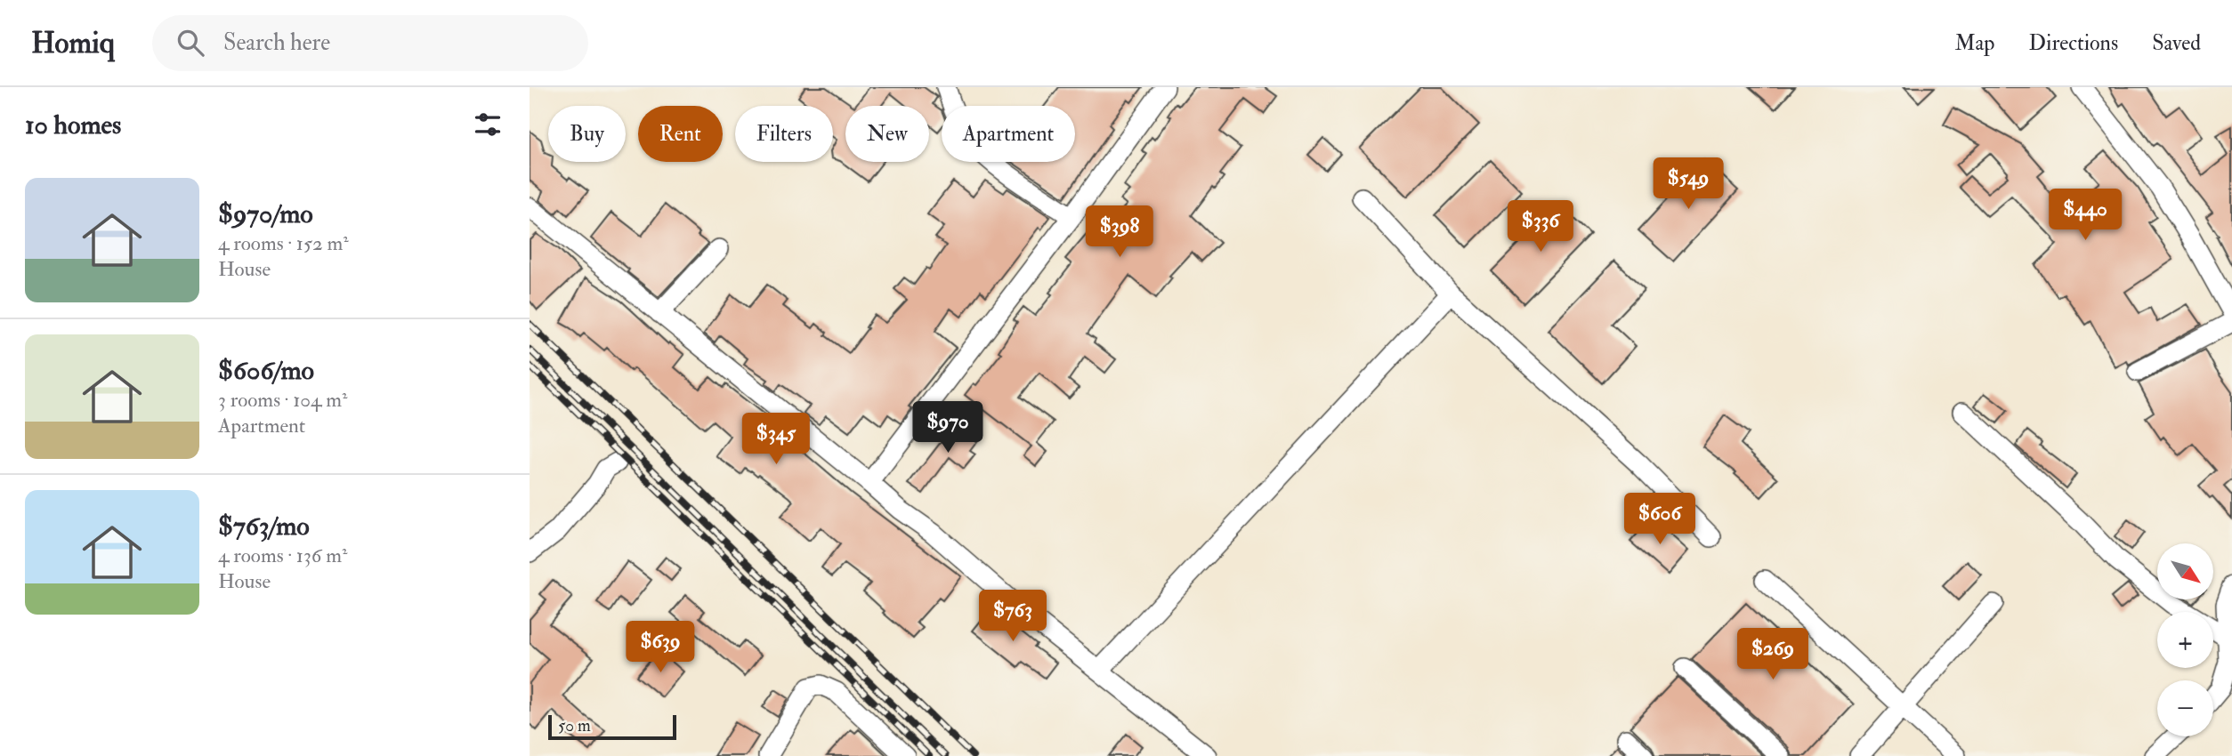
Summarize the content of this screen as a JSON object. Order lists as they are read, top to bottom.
{
  "scale_bar": "50 m",
  "north": "bottom right",
  "page": {
    "header": "Homiq",
    "search": "Search here",
    "nav": ["Map", "Directions", "Saved"],
    "heading": "10 homes",
    "chip": [
      "Buy",
      "Rent",
      "Filters",
      "New",
      "Apartment"
    ],
    "price": [
      "$549",
      "$440",
      "$336",
      "$398",
      "$970",
      "$345",
      "$606",
      "$763",
      "$639",
      "$269"
    ],
    "list": [
      {
        "name": "$970/mo",
        "note": "4 rooms · 152 m² · House"
      },
      {
        "name": "$606/mo",
        "note": "3 rooms · 104 m² · Apartment"
      },
      {
        "name": "$763/mo",
        "note": "4 rooms · 136 m² · House"
      }
    ],
    "map_buttons": ["+", "−"],
    "scale": "50 m"
  }
}
